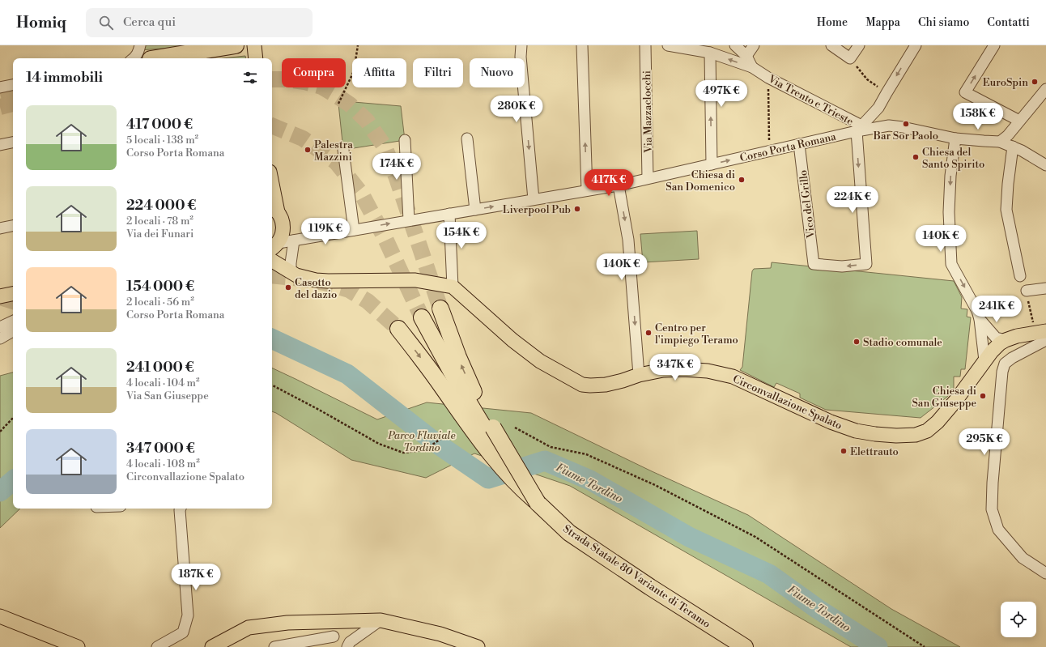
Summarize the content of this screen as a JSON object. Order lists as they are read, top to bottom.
{
  "streets": {
    "highway": ["Strada Statale 80 Variante di Teramo"],
    "main road": ["Circonvallazione Spalato"],
    "street": [
      "Via Trento e Trieste",
      "Via Mazzaclocchi",
      "Corso Porta Romana",
      "Vico del Grillo"
    ]
  },
  "crossings": [
    ["Via Trento e Trieste", "Corso Porta Romana"],
    ["Via Trento e Trieste", "Vico del Grillo"],
    ["Via Mazzaclocchi", "Corso Porta Romana"],
    ["Corso Porta Romana", "Vico del Grillo"]
  ],
  "water": ["Fiume Tordino"],
  "parks": ["Parco Fluviale Tordino"],
  "places": [
    "EuroSpin",
    "Bar Sor Paolo",
    "Palestra Mazzini",
    "Chiesa del Santo Spirito",
    "Chiesa di San Domenico",
    "Liverpool Pub",
    "Casotto del dazio",
    "Centro per l'impiego Teramo",
    "Stadio comunale",
    "Chiesa di San Giuseppe",
    "Elettrauto"
  ],
  "page": {
    "header": "Homiq",
    "search": "Cerca qui",
    "nav": [
      "Home",
      "Mappa",
      "Chi siamo",
      "Contatti"
    ],
    "chip": [
      "Compra",
      "Affitta",
      "Filtri",
      "Nuovo"
    ],
    "heading": "14 immobili",
    "price": [
      "497K €",
      "280K €",
      "158K €",
      "174K €",
      "417K €",
      "224K €",
      "119K €",
      "154K €",
      "140K €",
      "140K €",
      "241K €",
      "347K €",
      "295K €",
      "187K €"
    ],
    "list": [
      {
        "name": "417 000 €",
        "note": "5 locali · 138 m² · Corso Porta Romana"
      },
      {
        "name": "224 000 €",
        "note": "2 locali · 78 m² · Via dei Funari"
      },
      {
        "name": "154 000 €",
        "note": "2 locali · 56 m² · Corso Porta Romana"
      },
      {
        "name": "241 000 €",
        "note": "4 locali · 104 m² · Via San Giuseppe"
      },
      {
        "name": "347 000 €",
        "note": "4 locali · 108 m² · Circonvallazione Spalato"
      }
    ]
  }
}
